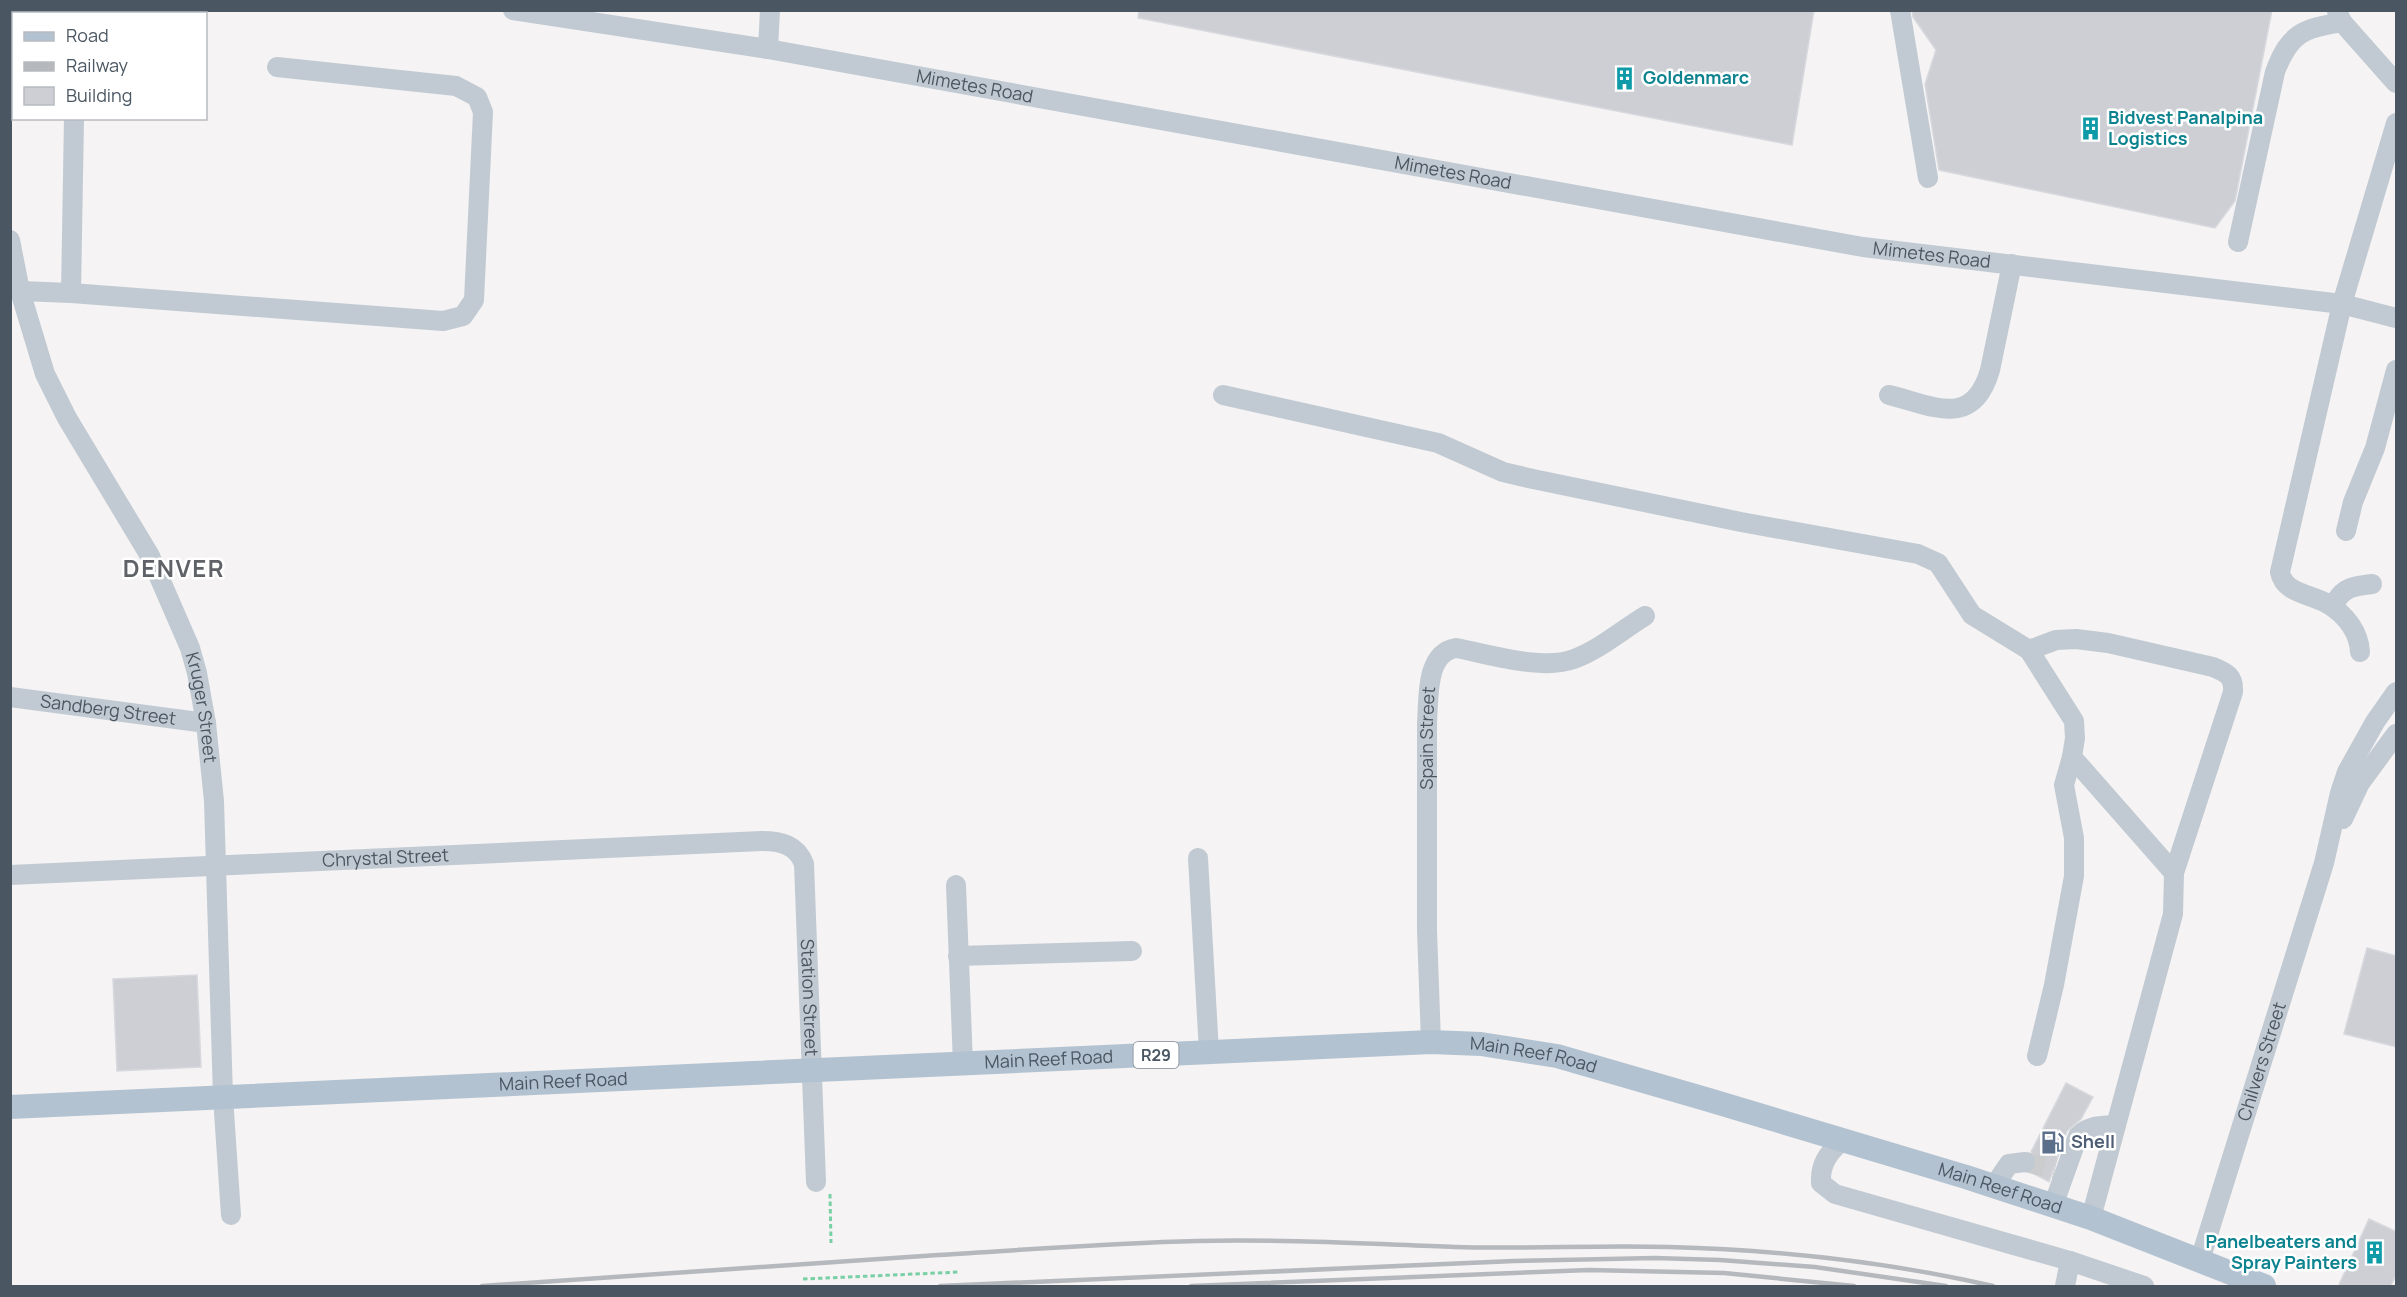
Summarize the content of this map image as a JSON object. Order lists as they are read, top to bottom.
{
  "streets": {
    "main road": ["R29", "Main Reef Road"],
    "street": [
      "Mimetes Road",
      "Kruger Street",
      "Sandberg Street",
      "Spain Street",
      "Chrystal Street",
      "Station Street",
      "Chilvers Street"
    ]
  },
  "crossings": [
    ["Kruger Street", "Sandberg Street"],
    ["Kruger Street", "Chrystal Street"],
    ["Kruger Street", "Main Reef Road"],
    ["Spain Street", "Main Reef Road"],
    ["Chrystal Street", "Station Street"],
    ["Station Street", "Main Reef Road"],
    ["Main Reef Road", "Chilvers Street"]
  ],
  "districts": ["DENVER"],
  "places": {
    "building": ["Goldenmarc", "Bidvest Panalpina Logistics", "Panelbeaters and Spray Painters"],
    "fuel station": ["Shell"]
  },
  "legend": ["Road", "Railway", "Building"]
}
